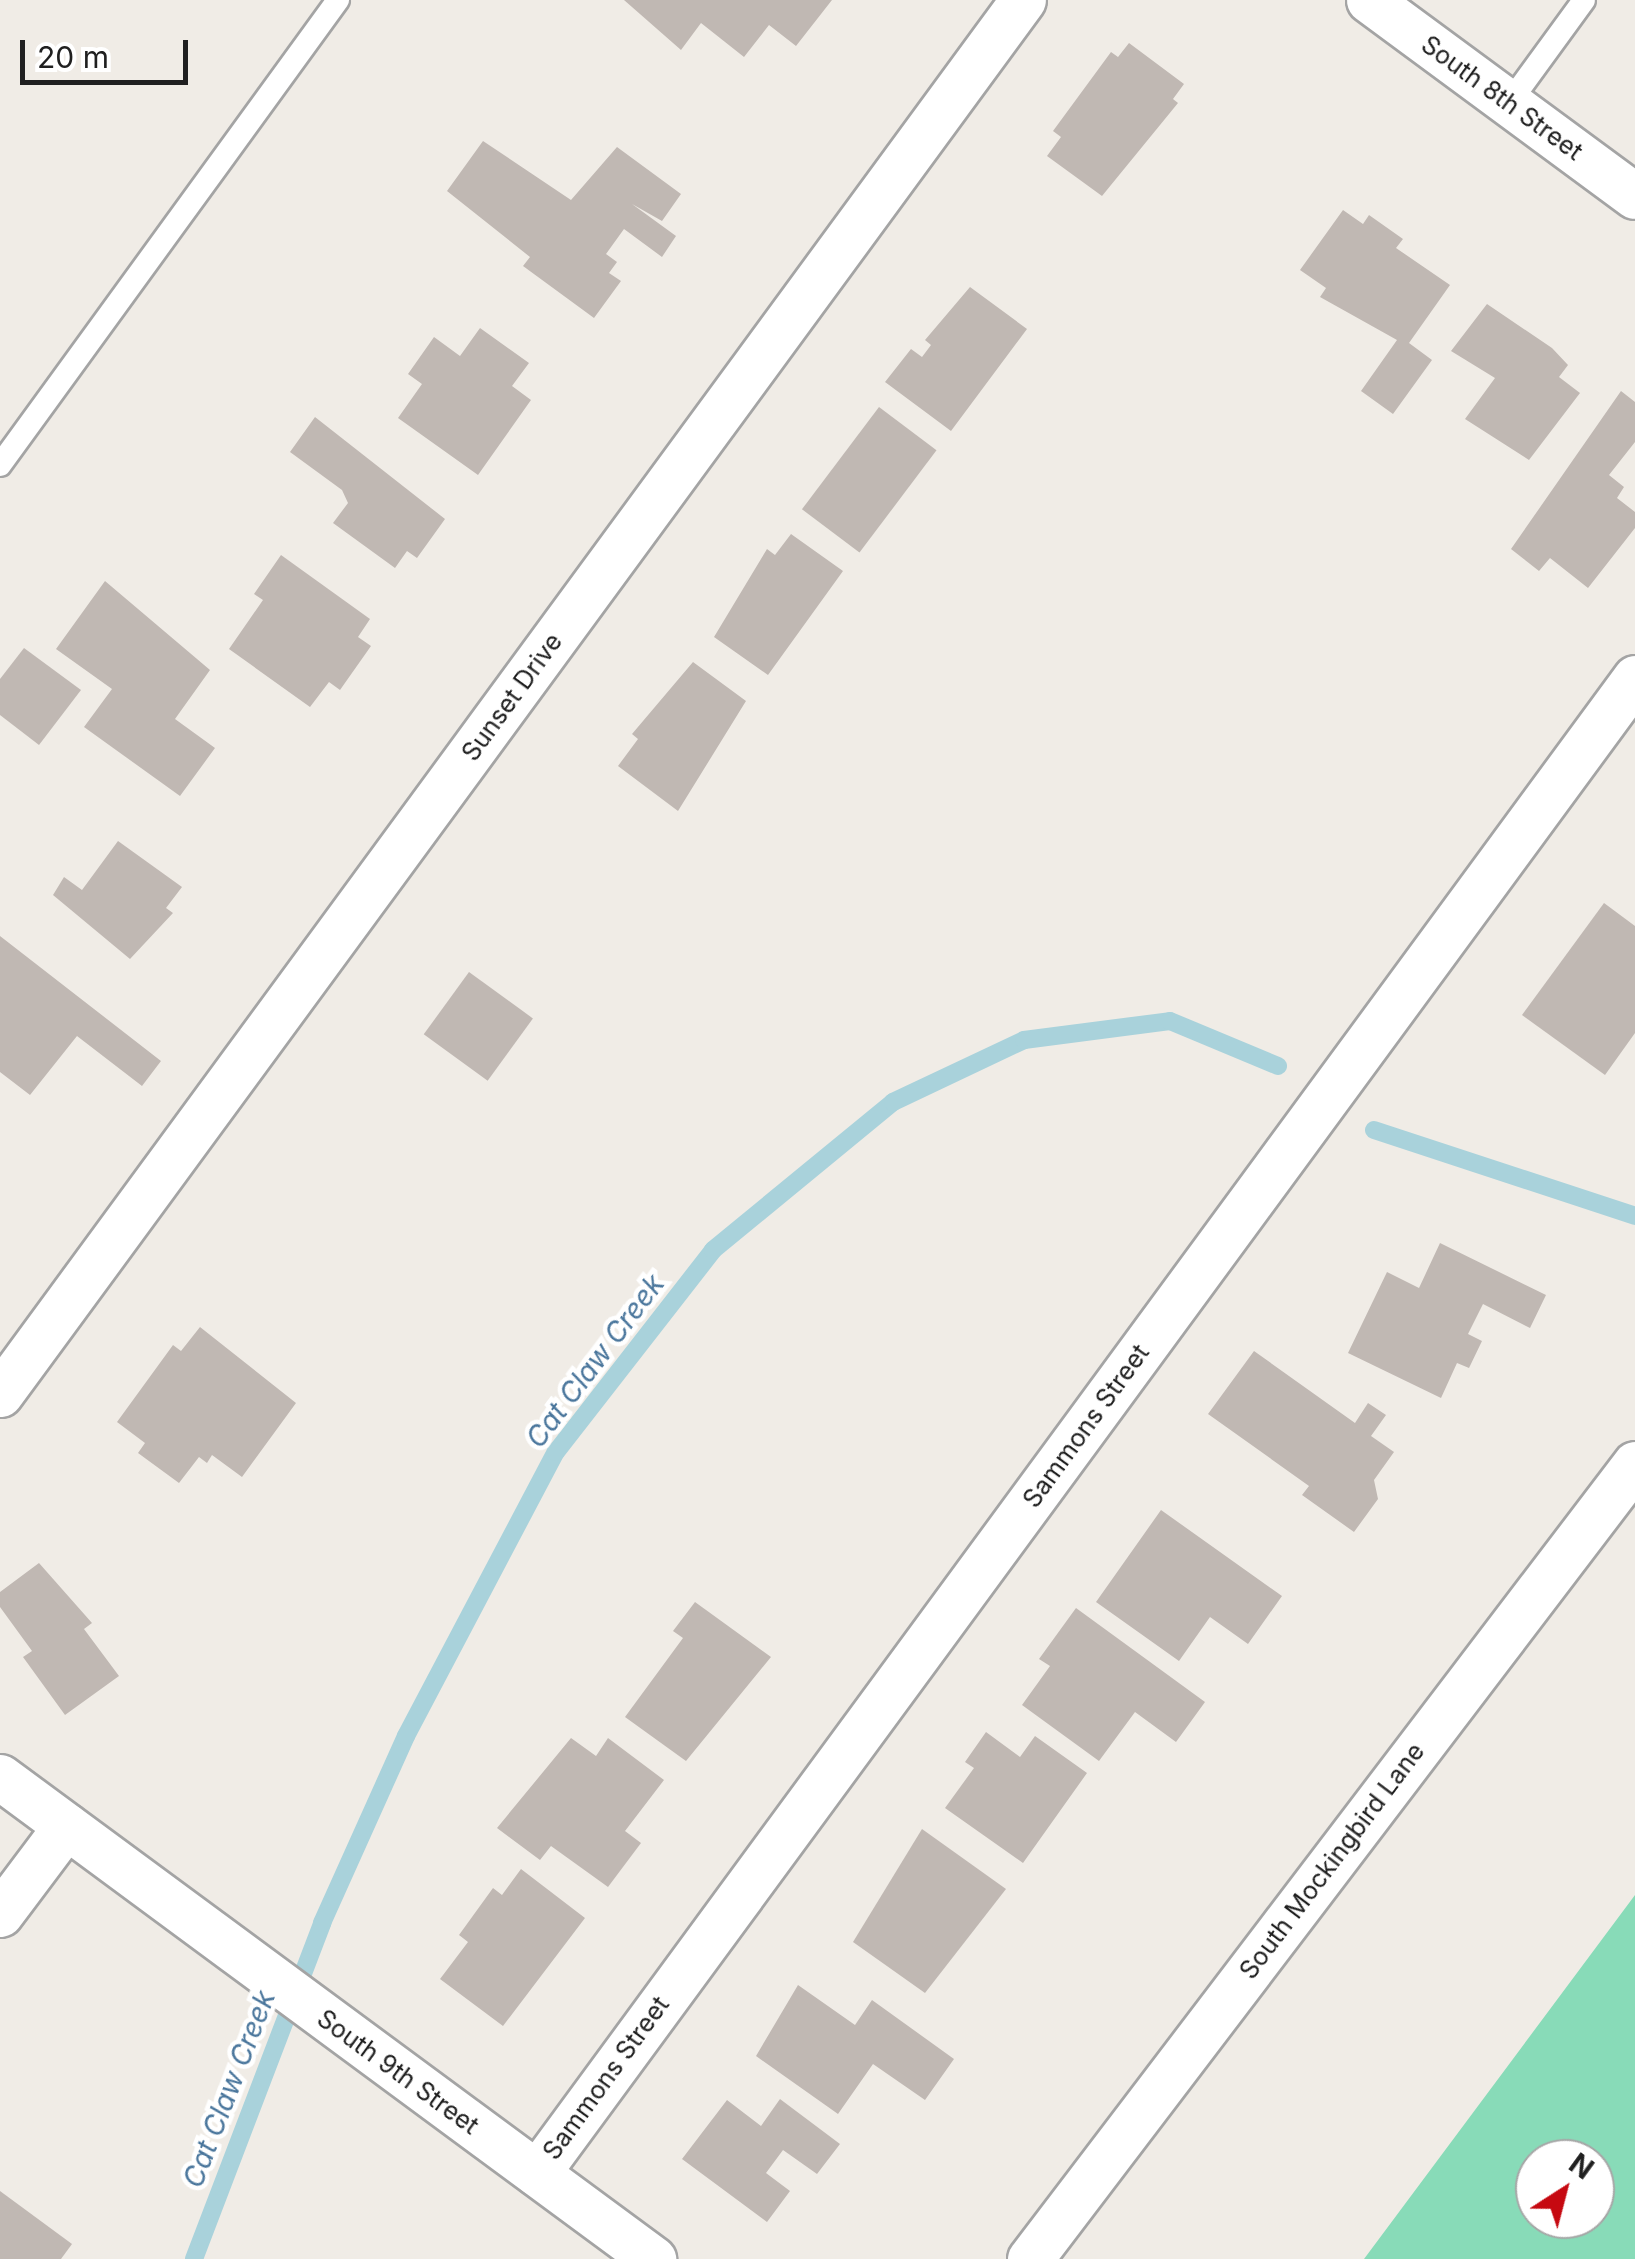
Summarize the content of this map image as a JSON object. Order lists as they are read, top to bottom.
{
  "streets": {
    "street": [
      "South 8th Street",
      "Sunset Drive",
      "Sammons Street",
      "South Mockingbird Lane",
      "South 9th Street"
    ]
  },
  "crossings": [
    ["Sammons Street", "South 9th Street"]
  ],
  "water": ["Cat Claw Creek"],
  "scale_bar": "20 m",
  "north": "top right"
}
